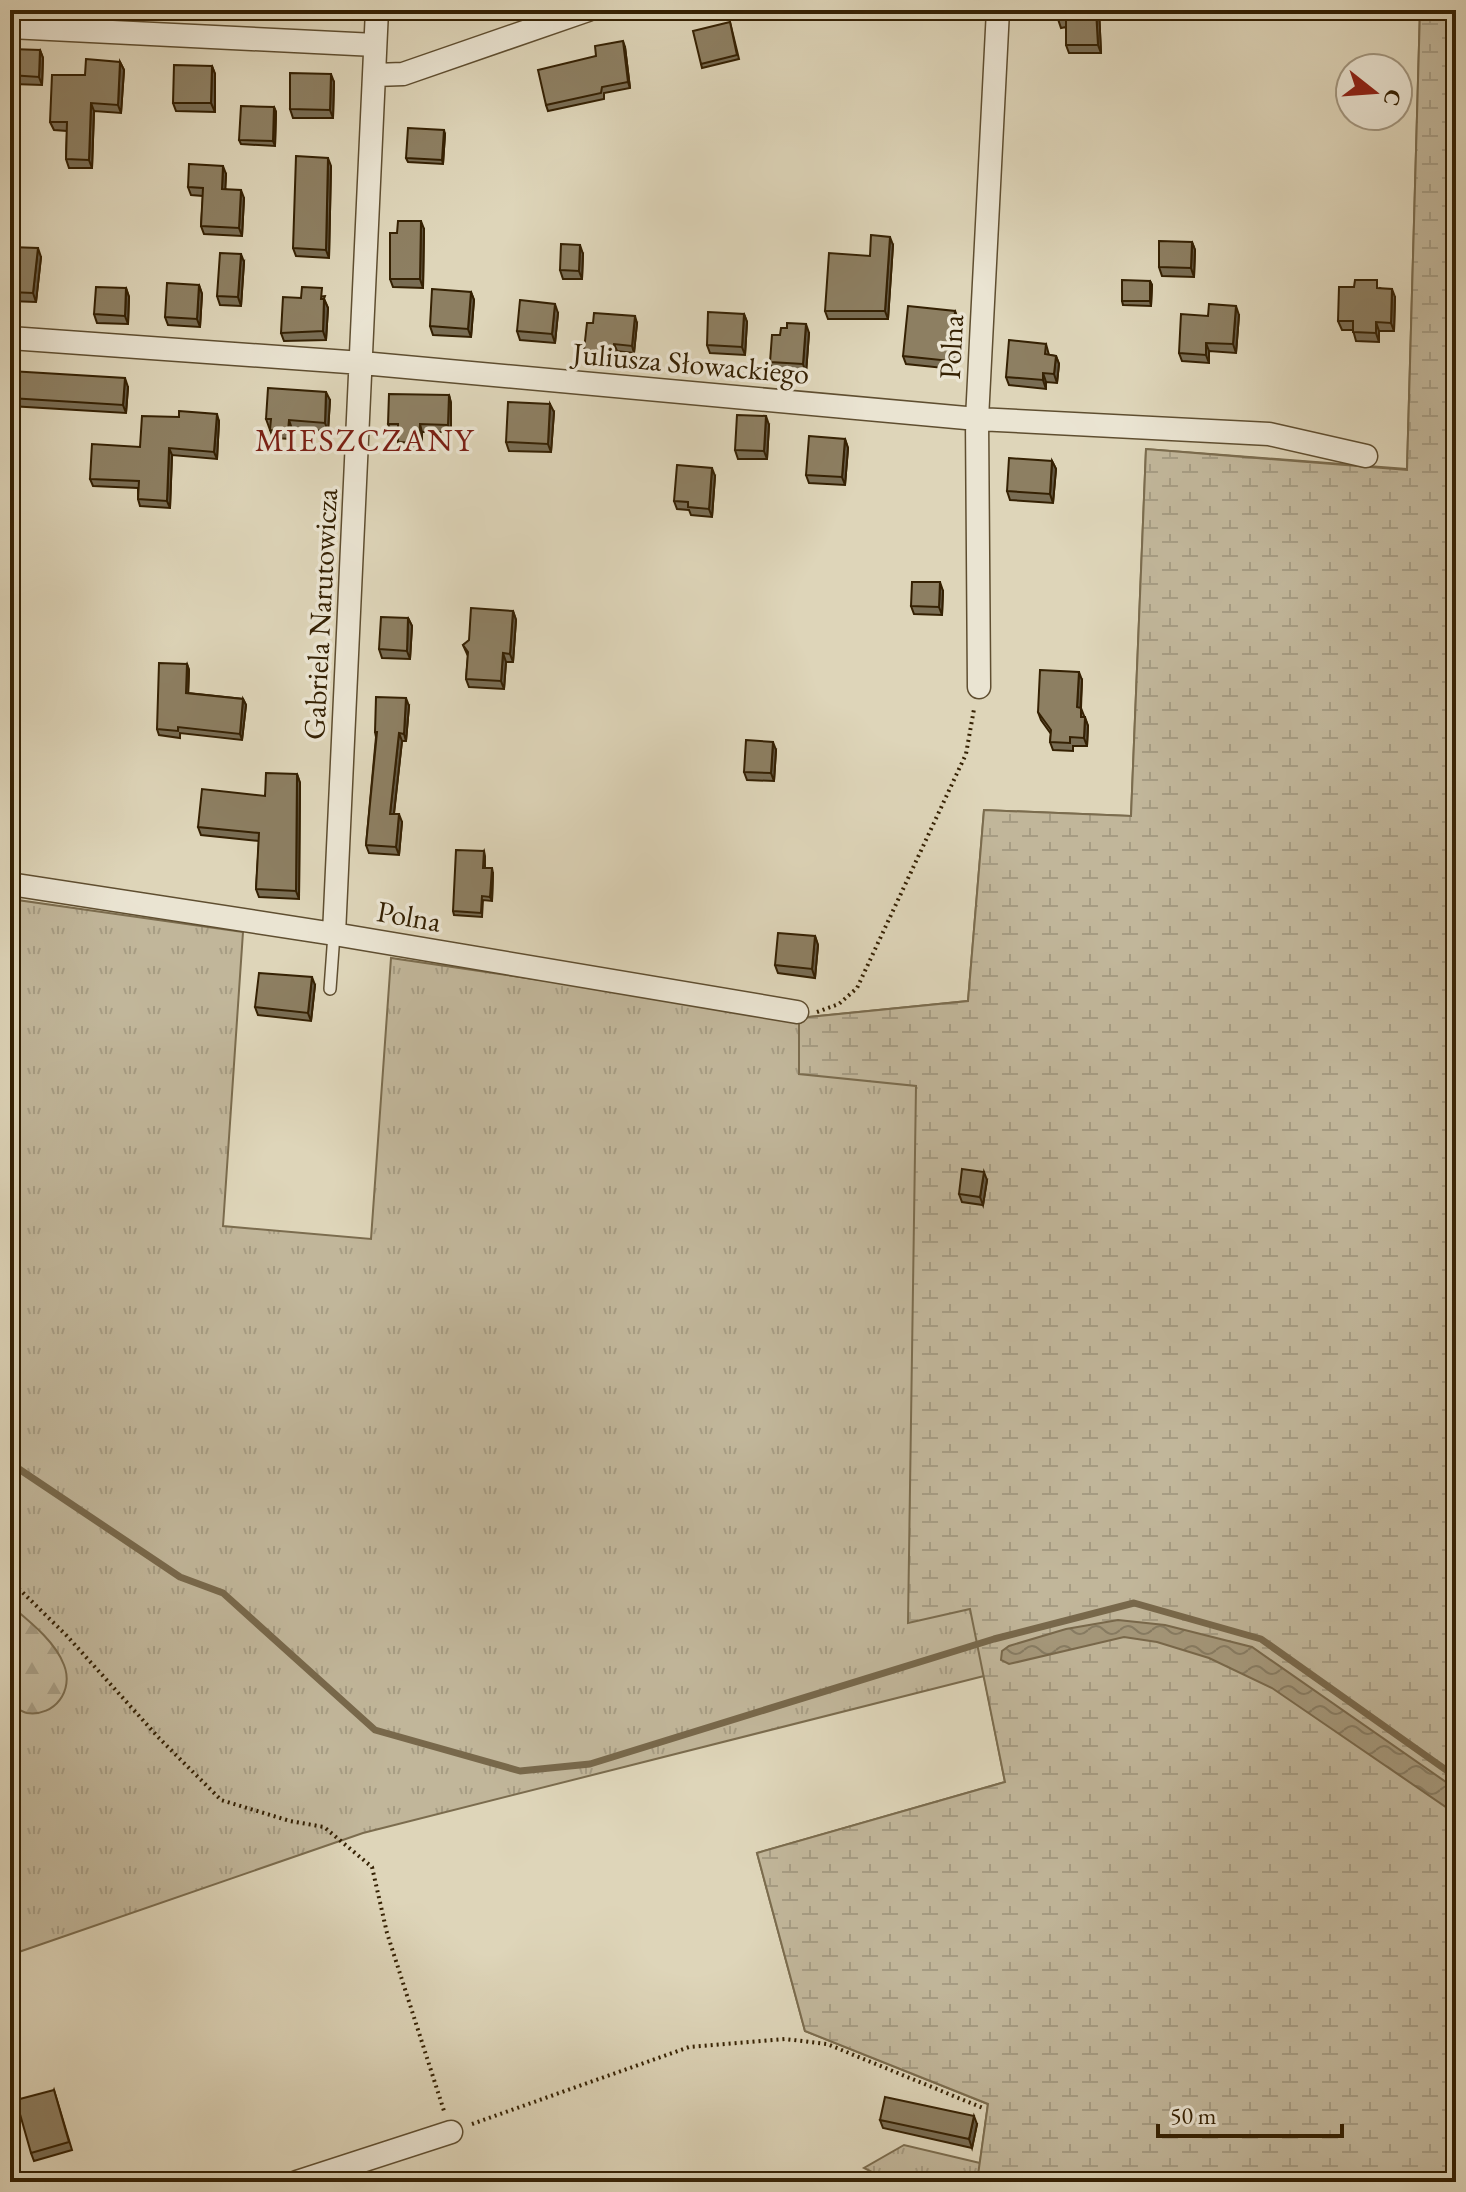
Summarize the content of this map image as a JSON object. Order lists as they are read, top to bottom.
{
  "streets": {
    "street": ["Polna", "Juliusza Słowackiego", "Gabriela Narutowicza"]
  },
  "crossings": [
    ["Polna", "Juliusza Słowackiego"],
    ["Polna", "Gabriela Narutowicza"],
    ["Juliusza Słowackiego", "Gabriela Narutowicza"]
  ],
  "districts": ["MIESZCZANY"],
  "scale_bar": "50 m",
  "north": "right"
}
